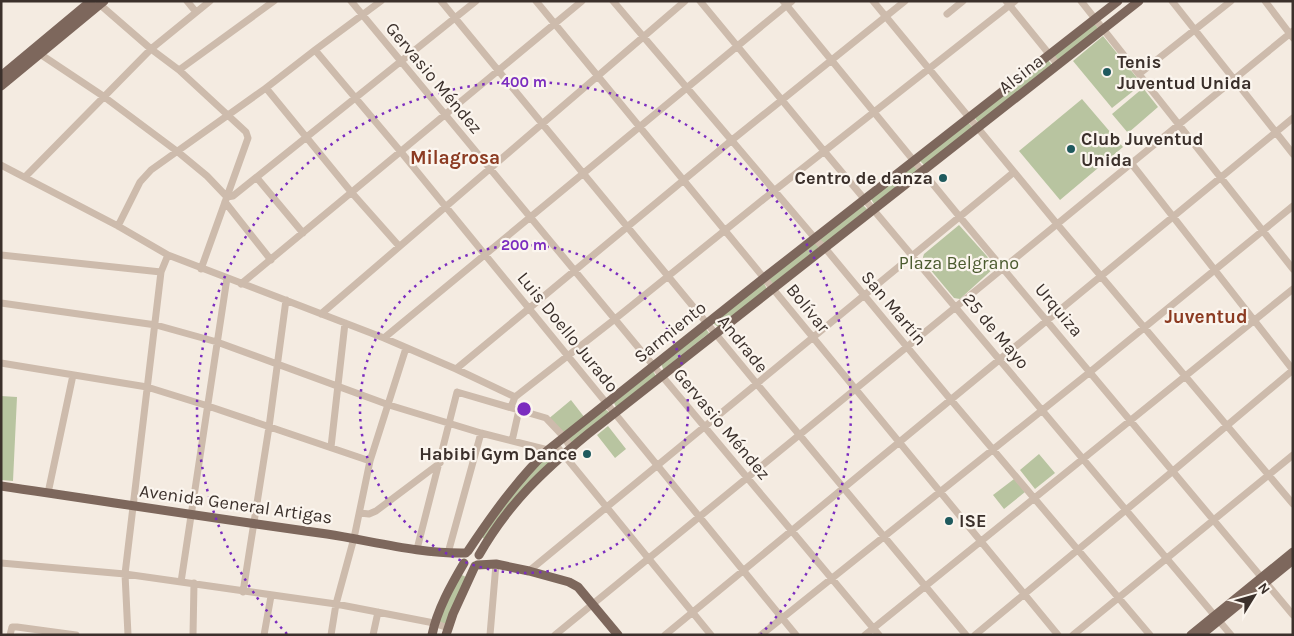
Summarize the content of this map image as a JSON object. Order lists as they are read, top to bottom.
{
  "streets": {
    "main road": ["Alsina", "Sarmiento", "Avenida General Artigas"],
    "street": [
      "Gervasio Méndez",
      "Bolívar",
      "San Martín",
      "Urquiza",
      "25 de Mayo",
      "Luis Doello Jurado",
      "Andrade"
    ]
  },
  "crossings": [
    ["Alsina", "Urquiza"],
    ["Alsina", "Sarmiento"],
    ["Gervasio Méndez", "Sarmiento"],
    ["Bolívar", "Sarmiento"],
    ["San Martín", "Sarmiento"],
    ["Urquiza", "Sarmiento"],
    ["25 de Mayo", "Sarmiento"],
    ["Luis Doello Jurado", "Sarmiento"],
    ["Sarmiento", "Andrade"],
    ["Sarmiento", "Avenida General Artigas"]
  ],
  "districts": ["Milagrosa", "Juventud"],
  "parks": ["Plaza Belgrano"],
  "places": [
    "Tenis Juventud Unida",
    "Club Juventud Unida",
    "Centro de danza",
    "Habibi Gym Dance",
    "ISE"
  ],
  "north": "top right",
  "rings": ["400 m", "200 m"]
}
